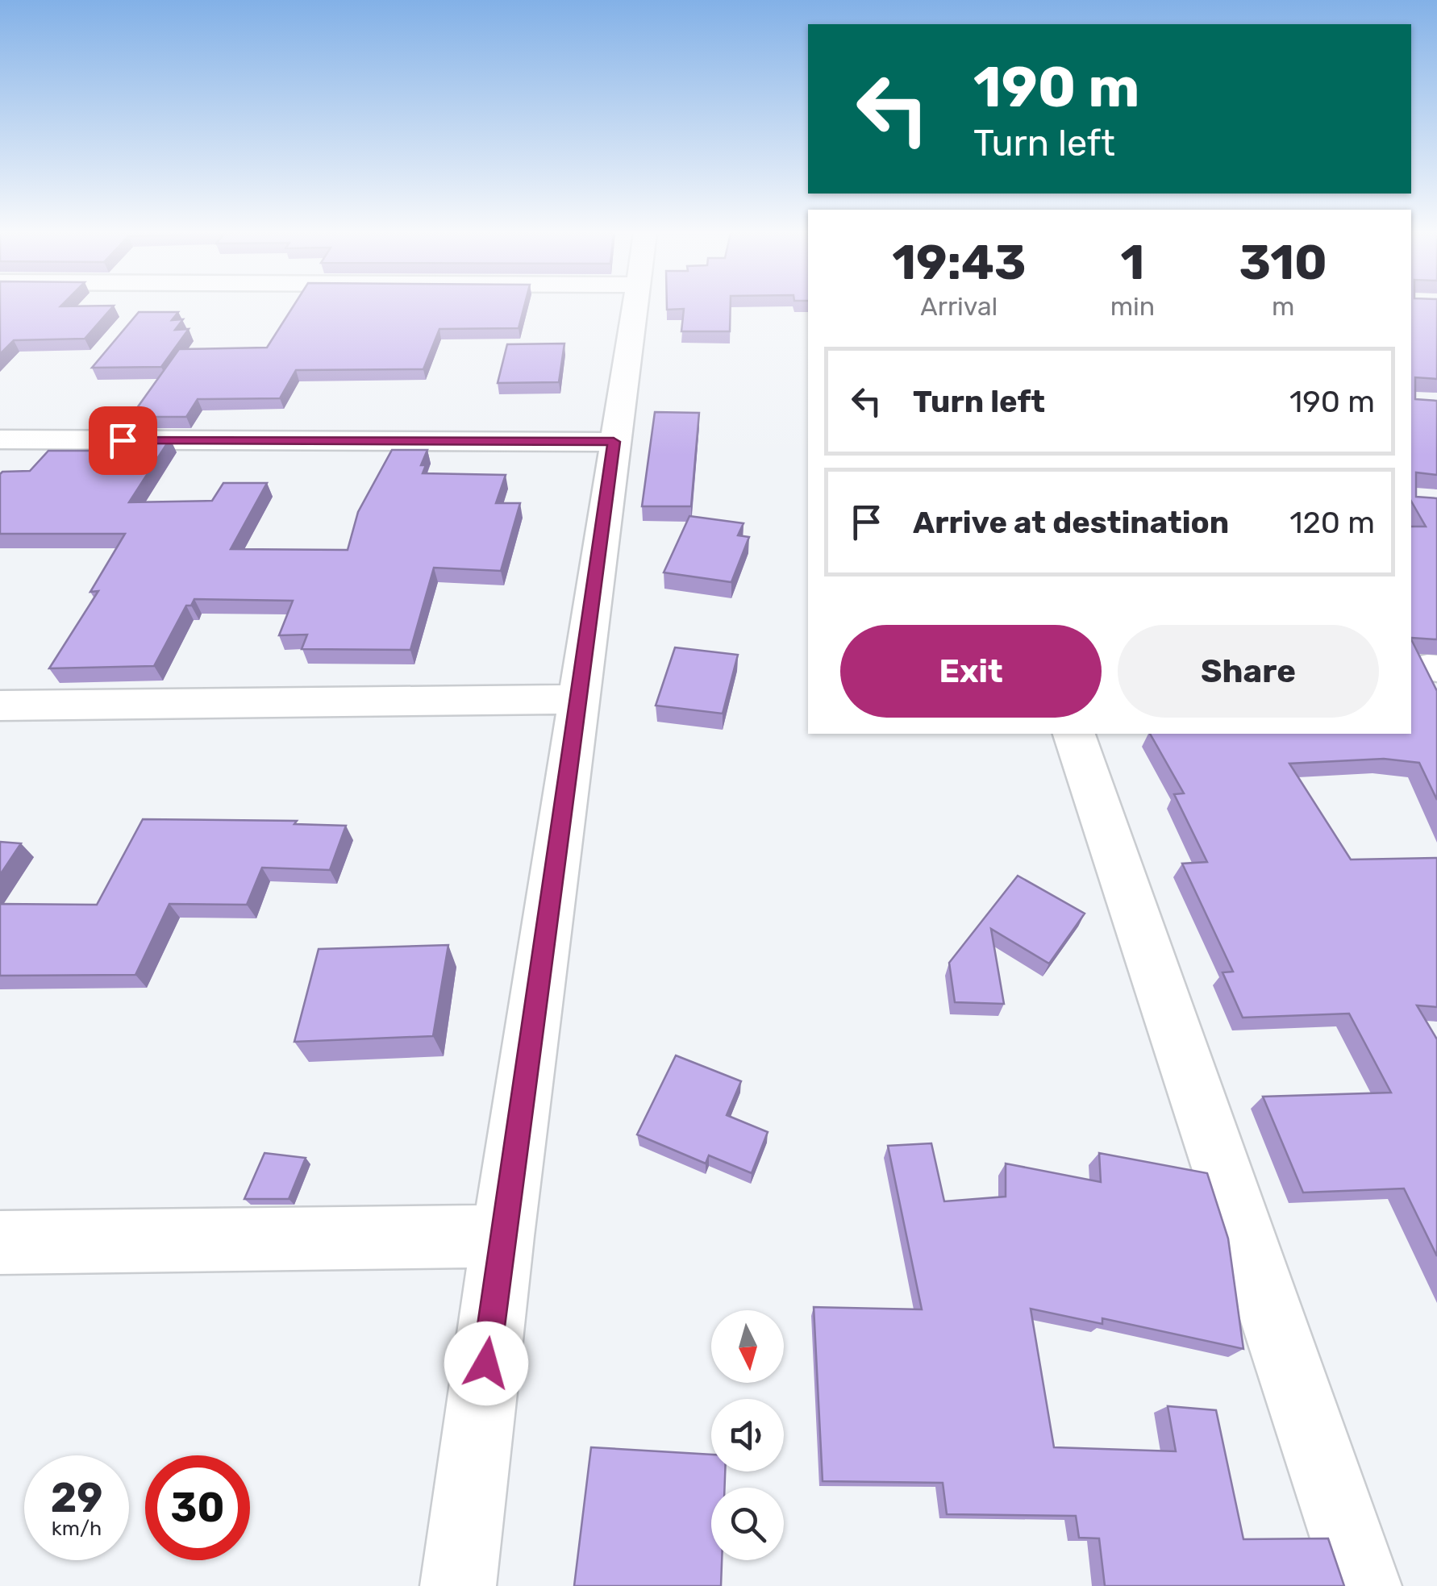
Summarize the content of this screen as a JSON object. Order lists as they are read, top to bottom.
{
  "north": "bottom",
  "page": {
    "turn": ["190 m", "Turn left"],
    "eta": [
      "19:43",
      "Arrival",
      "1",
      "min",
      "310",
      "m"
    ],
    "list": [
      {
        "name": "Turn left",
        "value": "190 m"
      },
      {
        "name": "Arrive at destination",
        "value": "120 m"
      }
    ],
    "buttons": ["Exit", "Share"],
    "speed": "29 km/h",
    "limit": "30"
  }
}
